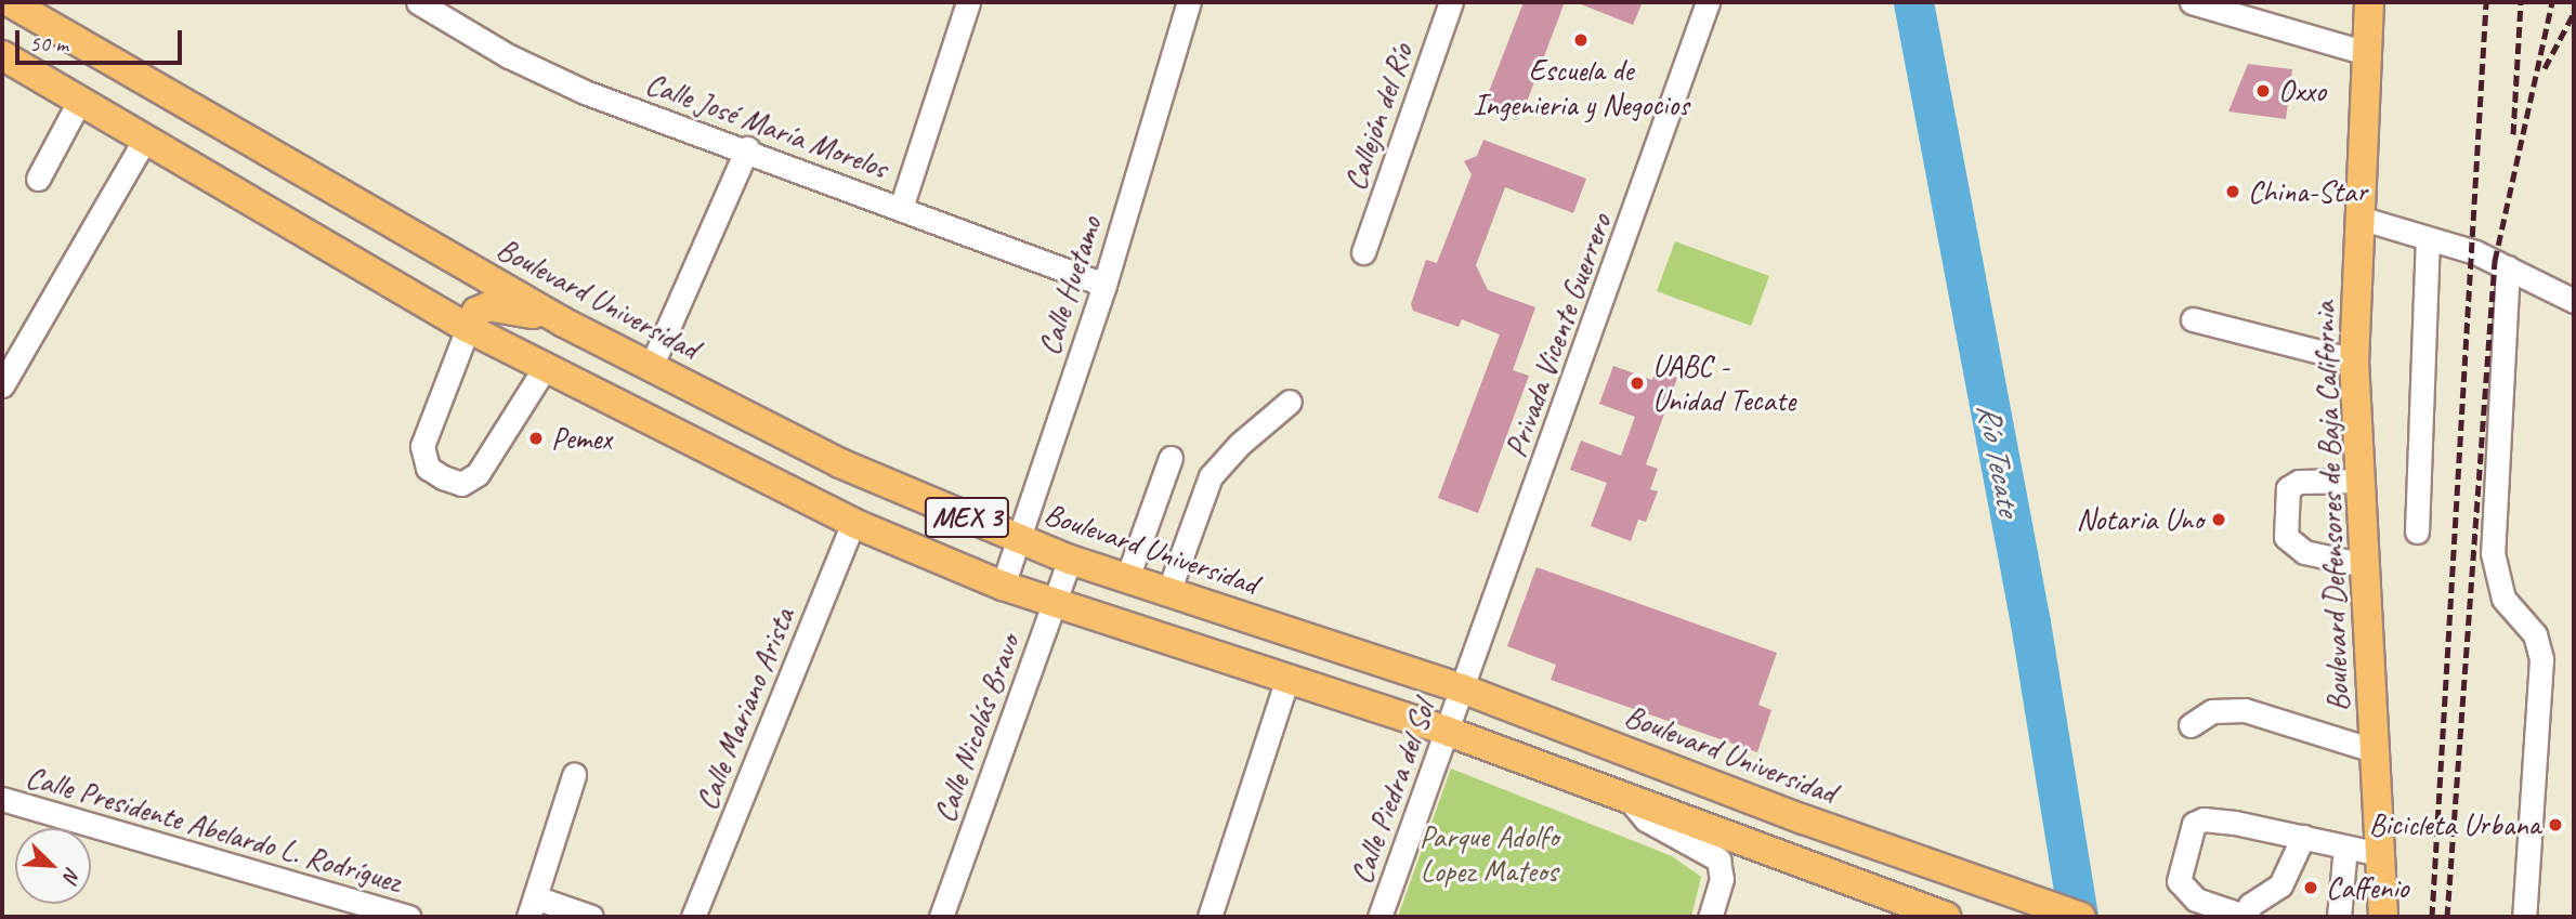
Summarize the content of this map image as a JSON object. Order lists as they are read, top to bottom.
{
  "streets": {
    "main road": ["Boulevard Universidad", "Boulevard Defensores de Baja California", "MEX 3"],
    "street": [
      "Callejón del Río",
      "Calle José María Morelos",
      "Calle Huetamo",
      "Privada Vicente Guerrero",
      "Calle Mariano Arista",
      "Calle Nicolás Bravo",
      "Calle Piedra del Sol",
      "Calle Presidente Abelardo L. Rodríguez"
    ]
  },
  "crossings": [
    ["Calle José María Morelos", "Calle Huetamo"],
    ["Calle Huetamo", "Boulevard Universidad"],
    ["Calle Huetamo", "MEX 3"],
    ["Boulevard Universidad", "Privada Vicente Guerrero"],
    ["Boulevard Universidad", "Calle Nicolás Bravo"],
    ["Boulevard Universidad", "Calle Piedra del Sol"],
    ["Privada Vicente Guerrero", "Calle Piedra del Sol"],
    ["MEX 3", "Calle Mariano Arista"],
    ["MEX 3", "Calle Nicolás Bravo"],
    ["MEX 3", "Calle Piedra del Sol"]
  ],
  "water": ["Río Tecate"],
  "parks": ["Parque Adolfo Lopez Mateos"],
  "places": [
    "Escuela de Ingenieria y Negocios",
    "Oxxo",
    "China-Star",
    "UABC - Unidad Tecate",
    "Pemex",
    "Notaria Uno",
    "Bicicleta Urbana",
    "Caffenio"
  ],
  "scale_bar": "50 m",
  "north": "bottom right"
}
